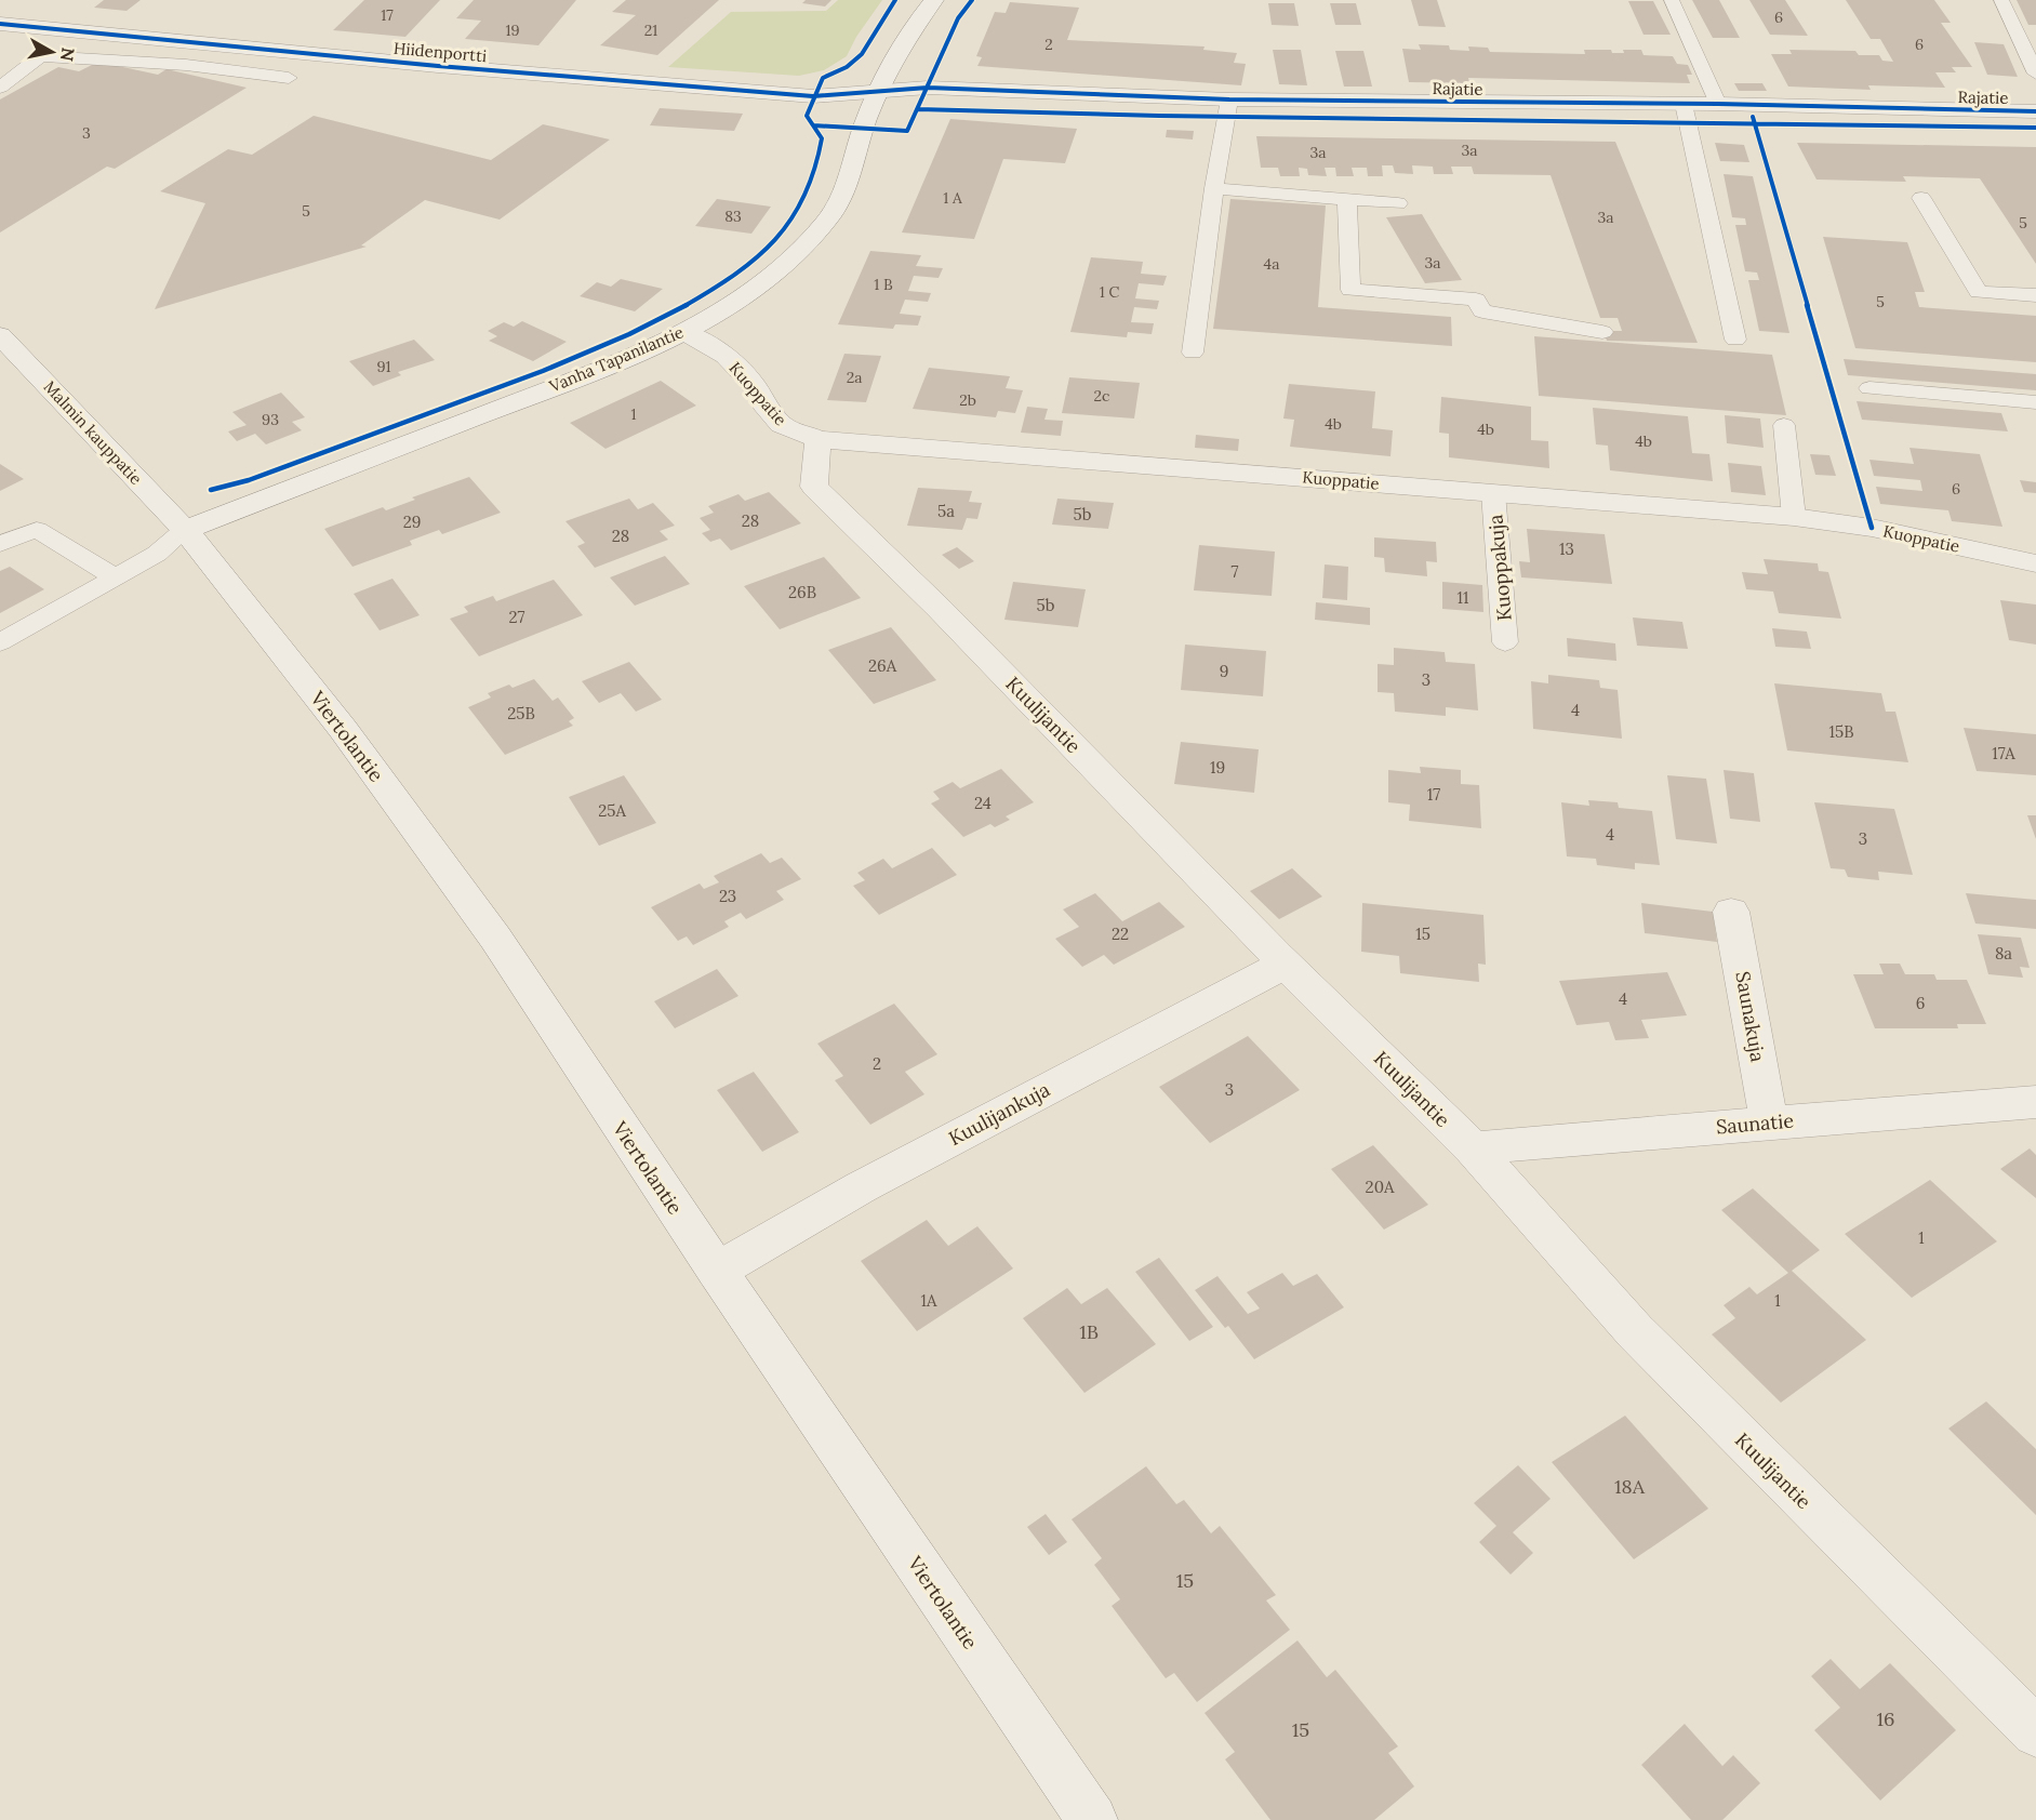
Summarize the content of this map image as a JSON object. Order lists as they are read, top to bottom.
{
  "streets": {
    "street": [
      "Hiidenportti",
      "Rajatie",
      "Vanha Tapanilantie",
      "Kuoppatie",
      "Malmin kauppatie",
      "Kuulijantie",
      "Viertolantie",
      "Saunakuja",
      "Kuulijankuja",
      "Saunatie"
    ],
    "lane": ["Kuoppakuja"]
  },
  "crossings": [
    ["Hiidenportti", "Rajatie"],
    ["Hiidenportti", "Vanha Tapanilantie"],
    ["Rajatie", "Vanha Tapanilantie"],
    ["Vanha Tapanilantie", "Kuoppatie"],
    ["Vanha Tapanilantie", "Malmin kauppatie"],
    ["Vanha Tapanilantie", "Viertolantie"],
    ["Kuoppatie", "Kuoppakuja"],
    ["Kuoppatie", "Kuulijantie"],
    ["Malmin kauppatie", "Viertolantie"],
    ["Kuulijantie", "Kuulijankuja"],
    ["Kuulijantie", "Saunatie"],
    ["Viertolantie", "Kuulijankuja"],
    ["Saunakuja", "Saunatie"]
  ],
  "house_numbers": [
    "17",
    "6",
    "19",
    "21",
    "2",
    "6",
    "3",
    "3a",
    "3a",
    "1 A",
    "5",
    "83",
    "3a",
    "5",
    "3a",
    "4a",
    "1 B",
    "1 C",
    "5",
    "91",
    "2a",
    "2c",
    "2b",
    "1",
    "93",
    "4b",
    "4b",
    "4b",
    "6",
    "5a",
    "5b",
    "28",
    "29",
    "28",
    "13",
    "7",
    "26B",
    "11",
    "5b",
    "27",
    "26A",
    "9",
    "3",
    "4",
    "25B",
    "15B",
    "17A",
    "19",
    "17",
    "24",
    "25A",
    "4",
    "3",
    "23",
    "22",
    "15",
    "8a",
    "4",
    "6",
    "2",
    "3",
    "20A",
    "1",
    "1A",
    "1",
    "1B",
    "18A",
    "15",
    "16",
    "15"
  ],
  "north": "right"
}
